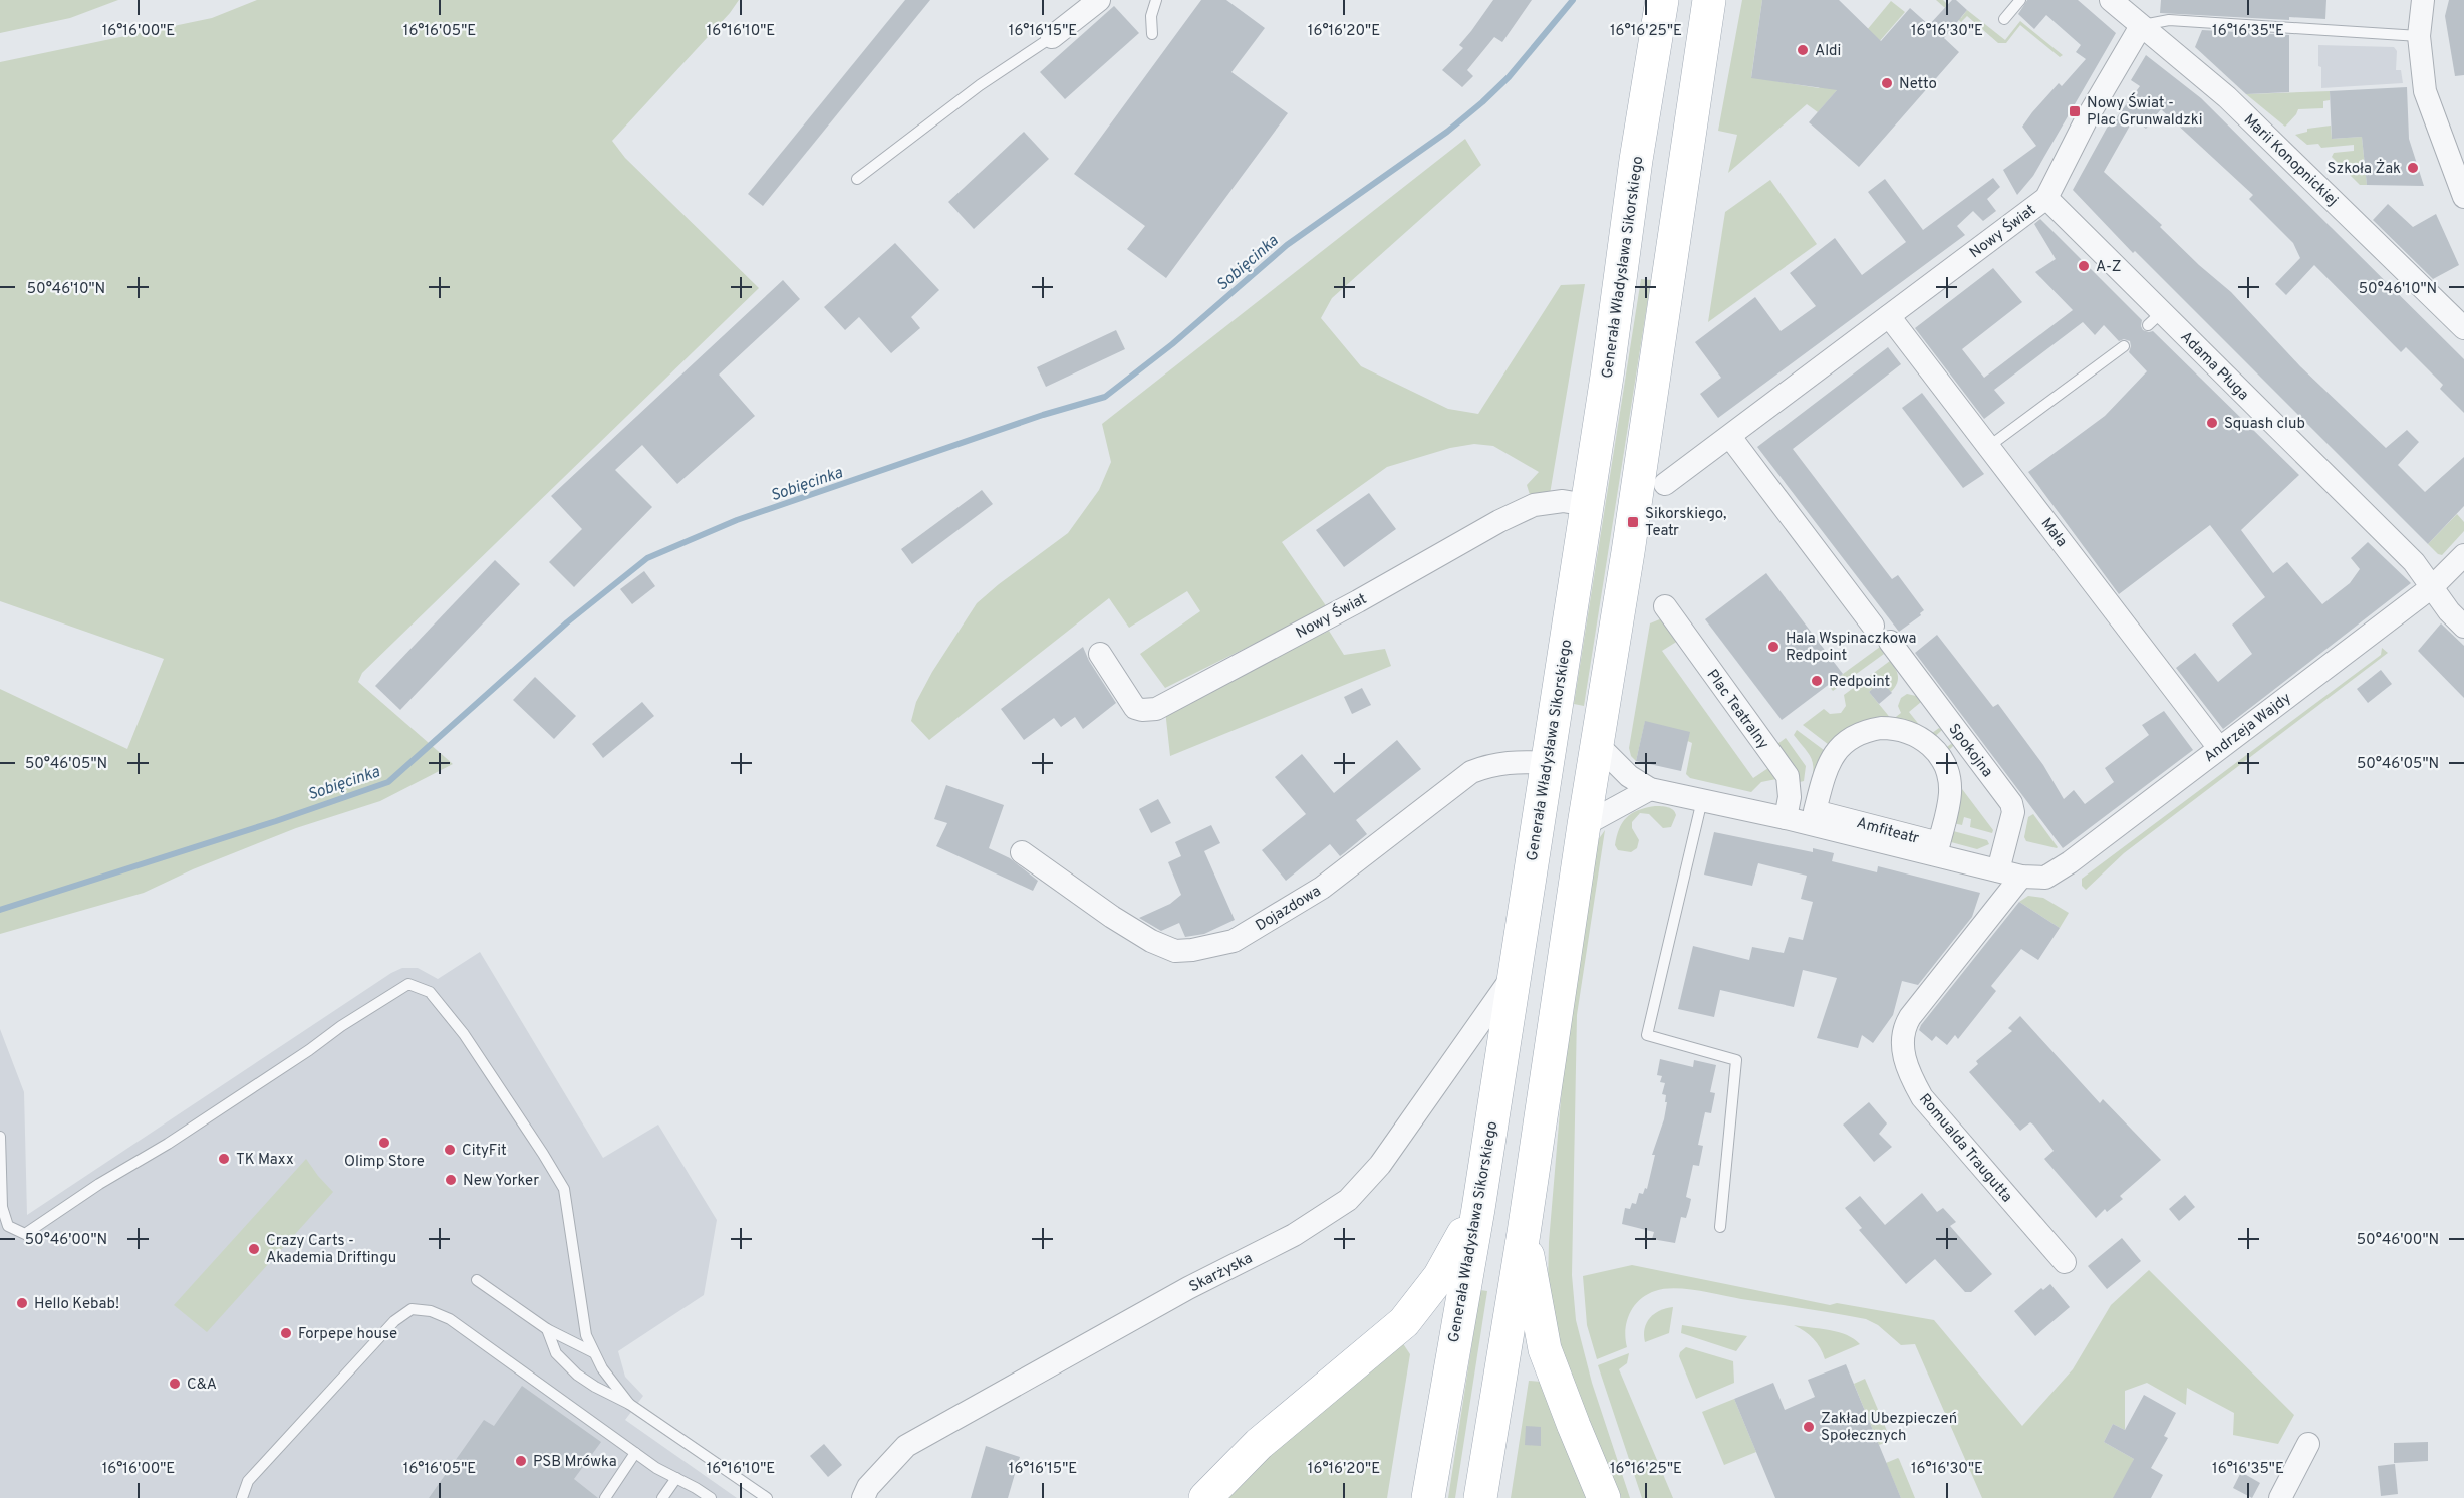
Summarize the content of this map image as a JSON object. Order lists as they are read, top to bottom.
{
  "streets": {
    "main road": ["Generała Władysława Sikorskiego"],
    "street": [
      "Marii Konopnickiej",
      "Nowy Świat",
      "Adama Pługa",
      "Mała",
      "Plac Teatralny",
      "Andrzeja Wajdy",
      "Spokojna",
      "Amfiteatr",
      "Dojazdowa",
      "Romualda Traugutta",
      "Skarżyska"
    ]
  },
  "crossings": [
    ["Marii Konopnickiej", "Nowy Świat"],
    ["Nowy Świat", "Generała Władysława Sikorskiego"],
    ["Nowy Świat", "Adama Pługa"],
    ["Nowy Świat", "Mała"],
    ["Generała Władysława Sikorskiego", "Dojazdowa"],
    ["Generała Władysława Sikorskiego", "Skarżyska"],
    ["Adama Pługa", "Andrzeja Wajdy"],
    ["Mała", "Andrzeja Wajdy"],
    ["Andrzeja Wajdy", "Romualda Traugutta"]
  ],
  "water": ["Sobięcinka"],
  "places": {
    "other": [
      "Aldi",
      "Netto",
      "Szkoła Żak",
      "A-Z",
      "Squash club",
      "Hala Wspinaczkowa Redpoint",
      "Redpoint",
      "Olimp Store",
      "CityFit",
      "TK Maxx",
      "New Yorker",
      "Crazy Carts - Akademia Driftingu",
      "Hello Kebab!",
      "Forpepe house",
      "C&A",
      "Zakład Ubezpieczeń Społecznych",
      "PSB Mrówka"
    ],
    "transit": ["Nowy Świat - Plac Grunwaldzki", "Sikorskiego, Teatr"]
  },
  "coordinates": [
    "16°16'00\"E",
    "16°16'05\"E",
    "16°16'10\"E",
    "16°16'15\"E",
    "16°16'20\"E",
    "16°16'25\"E",
    "16°16'30\"E",
    "16°16'35\"E",
    "50°46'10\"N",
    "50°46'05\"N",
    "50°46'00\"N"
  ]
}
